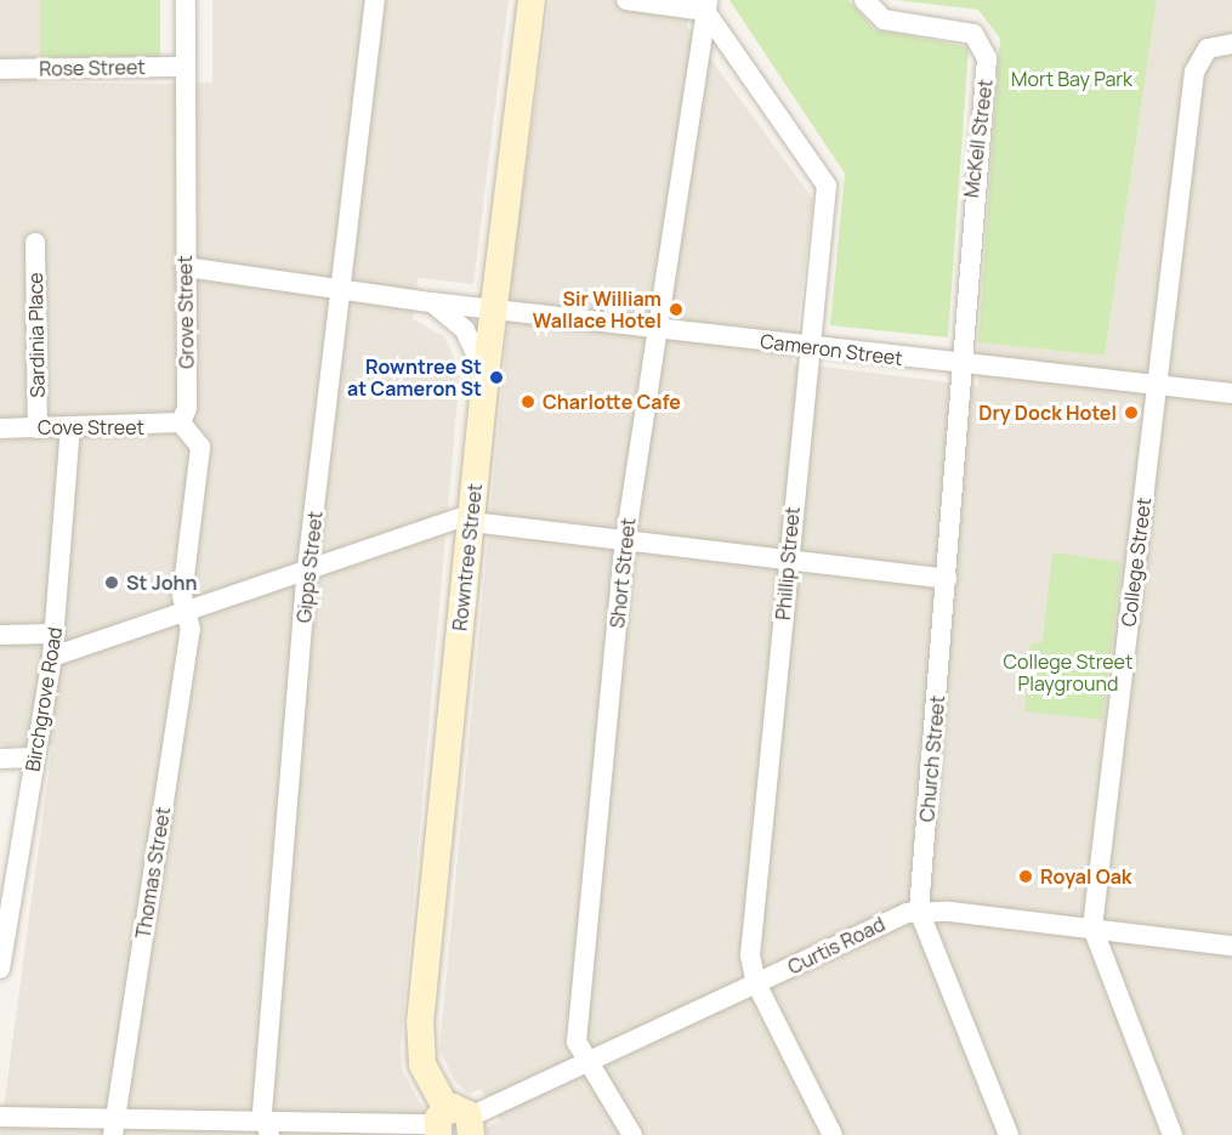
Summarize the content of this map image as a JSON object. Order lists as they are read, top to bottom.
{
  "streets": {
    "street": [
      "Rose Street",
      "McKell Street",
      "Grove Street",
      "Sardinia Place",
      "Cameron Street",
      "Cove Street",
      "Rowntree Street",
      "College Street",
      "Phillip Street",
      "Gipps Street",
      "Short Street",
      "Birchgrove Road",
      "Church Street",
      "Thomas Street",
      "Curtis Road"
    ]
  },
  "crossings": [
    ["Rose Street", "Grove Street"],
    ["McKell Street", "Cameron Street"],
    ["McKell Street", "Church Street"],
    ["Grove Street", "Cameron Street"],
    ["Grove Street", "Cove Street"],
    ["Sardinia Place", "Cove Street"],
    ["Cameron Street", "Rowntree Street"],
    ["Cameron Street", "College Street"],
    ["Cameron Street", "Phillip Street"],
    ["Cameron Street", "Gipps Street"],
    ["Cameron Street", "Short Street"],
    ["Cameron Street", "Church Street"],
    ["Cove Street", "Birchgrove Road"],
    ["Rowntree Street", "Curtis Road"],
    ["College Street", "Curtis Road"],
    ["Phillip Street", "Short Street"],
    ["Phillip Street", "Curtis Road"],
    ["Short Street", "Curtis Road"],
    ["Church Street", "Curtis Road"]
  ],
  "parks": ["Mort Bay Park", "College Street Playground"],
  "places": [
    "Sir William Wallace Hotel",
    "Rowntree St at Cameron St",
    "Charlotte Cafe",
    "Dry Dock Hotel",
    "St John",
    "Royal Oak"
  ]
}
